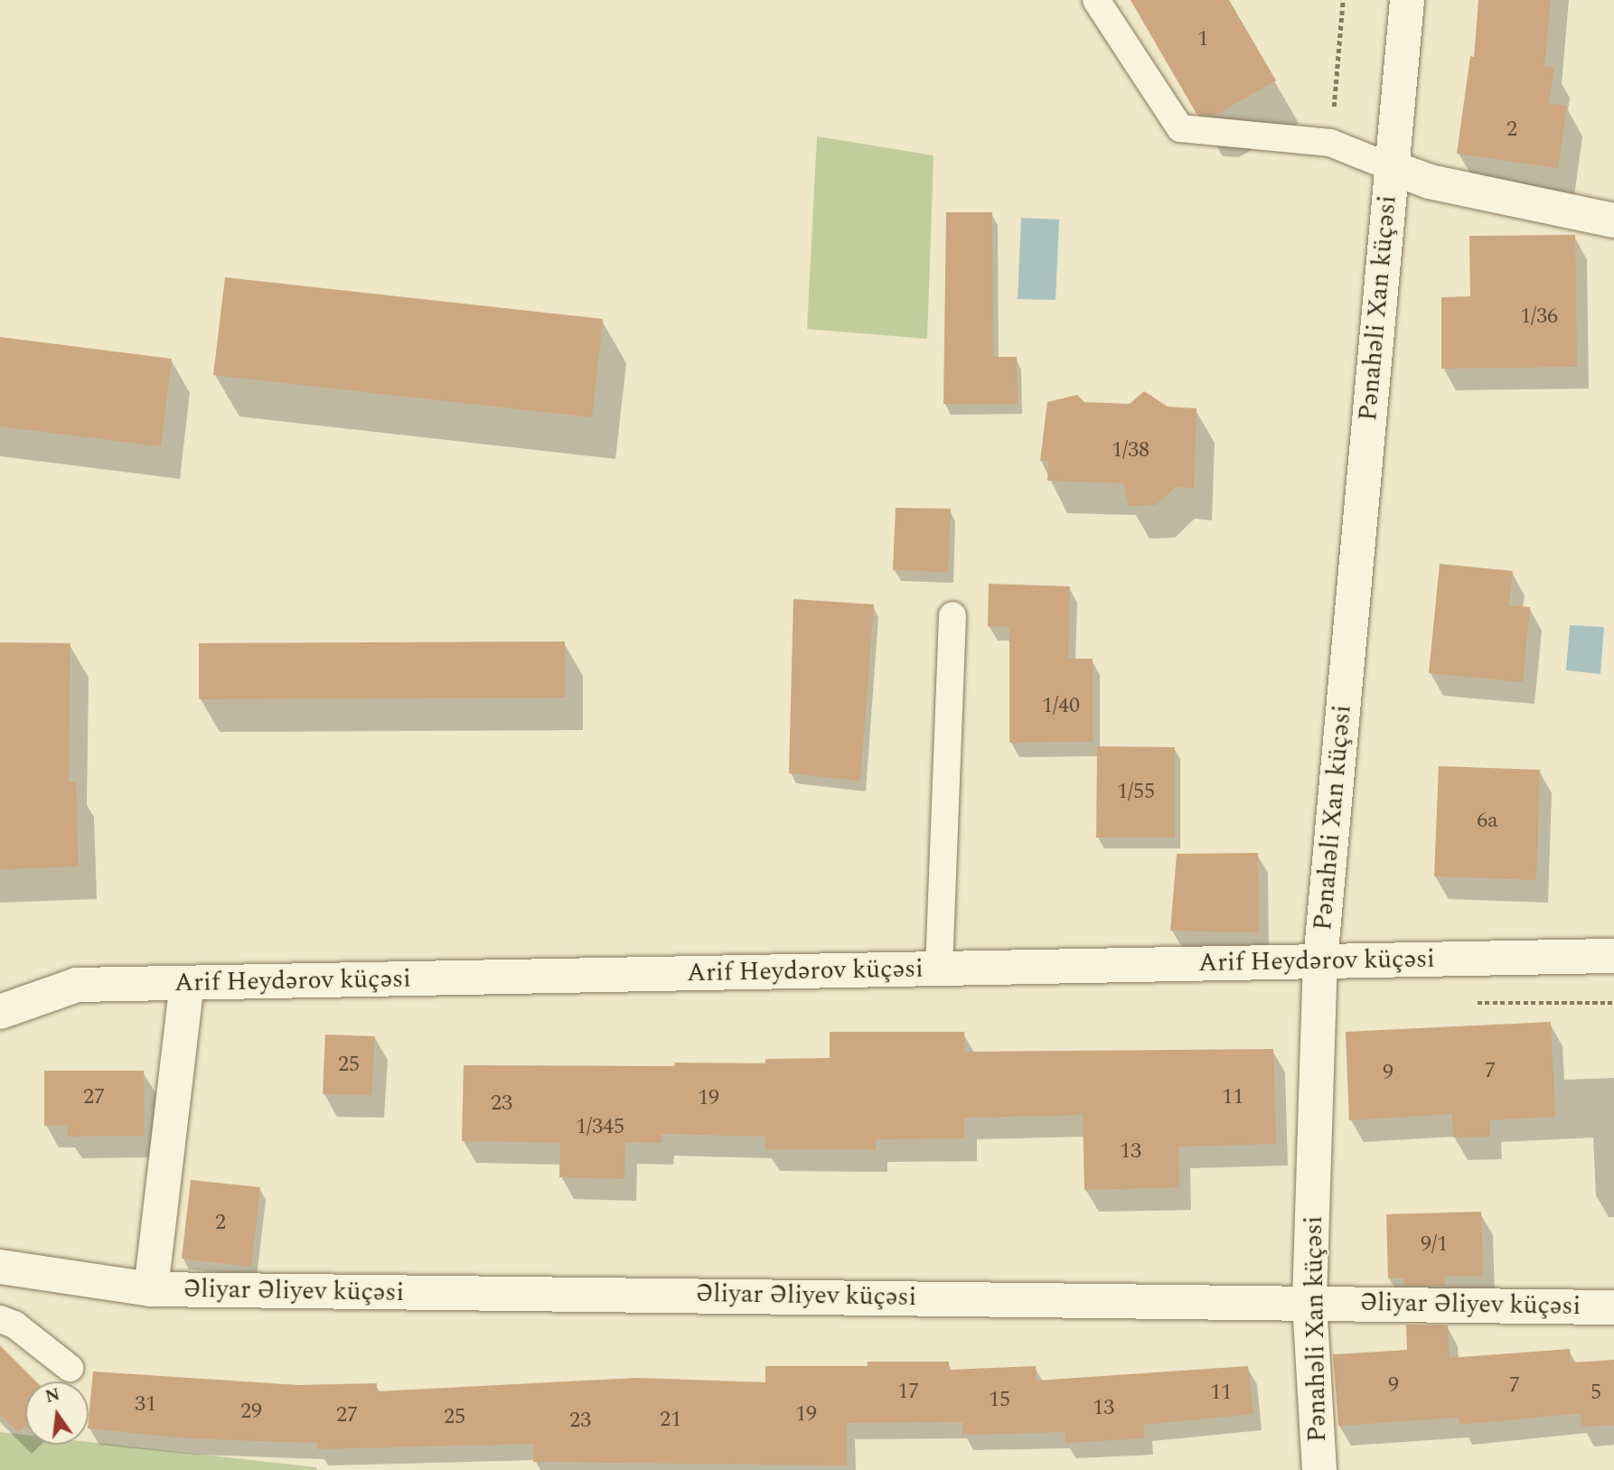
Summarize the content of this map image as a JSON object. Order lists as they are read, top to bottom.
{
  "streets": {
    "street": ["Pənahəli Xan küçəsi", "Arif Heydərov küçəsi", "Əliyar Əliyev küçəsi"]
  },
  "crossings": [
    ["Pənahəli Xan küçəsi", "Arif Heydərov küçəsi"],
    ["Pənahəli Xan küçəsi", "Əliyar Əliyev küçəsi"]
  ],
  "house_numbers": [
    "1",
    "2",
    "1/36",
    "1/38",
    "1/40",
    "1/55",
    "6a",
    "25",
    "7",
    "9",
    "27",
    "11",
    "19",
    "23",
    "1/345",
    "13",
    "2",
    "9/1",
    "9",
    "7",
    "17",
    "11",
    "5",
    "15",
    "31",
    "13",
    "29",
    "19",
    "27",
    "25",
    "21",
    "23"
  ],
  "north": "top"
}
